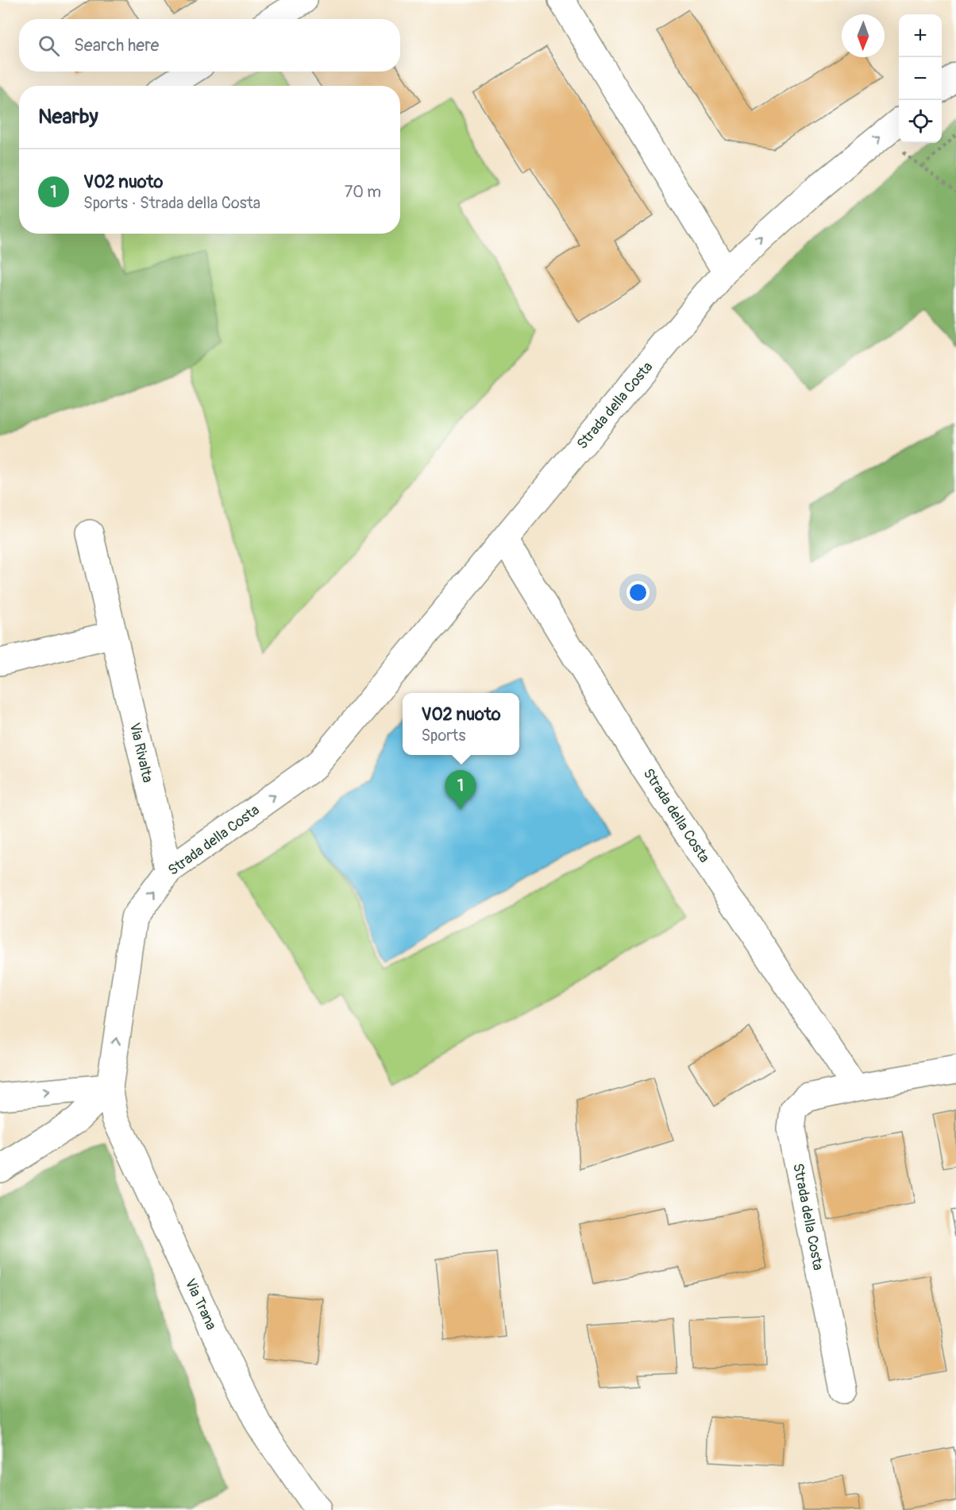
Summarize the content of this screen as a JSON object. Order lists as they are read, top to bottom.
{
  "streets": {
    "street": ["Strada della Costa", "Via Rivalta", "Via Trana"]
  },
  "crossings": [
    ["Strada della Costa", "Via Rivalta"],
    ["Strada della Costa", "Via Trana"]
  ],
  "one_way": ["Strada della Costa"],
  "north": "bottom",
  "page": {
    "map_buttons": ["+", "−"],
    "search": "Search here",
    "heading": "Nearby",
    "list": [
      {
        "mark": "1",
        "name": "VO2 nuoto",
        "note": "Sports · Strada della Costa",
        "value": "70 m"
      }
    ],
    "popup": ["VO2 nuoto", "Sports"],
    "pins": "1"
  }
}
